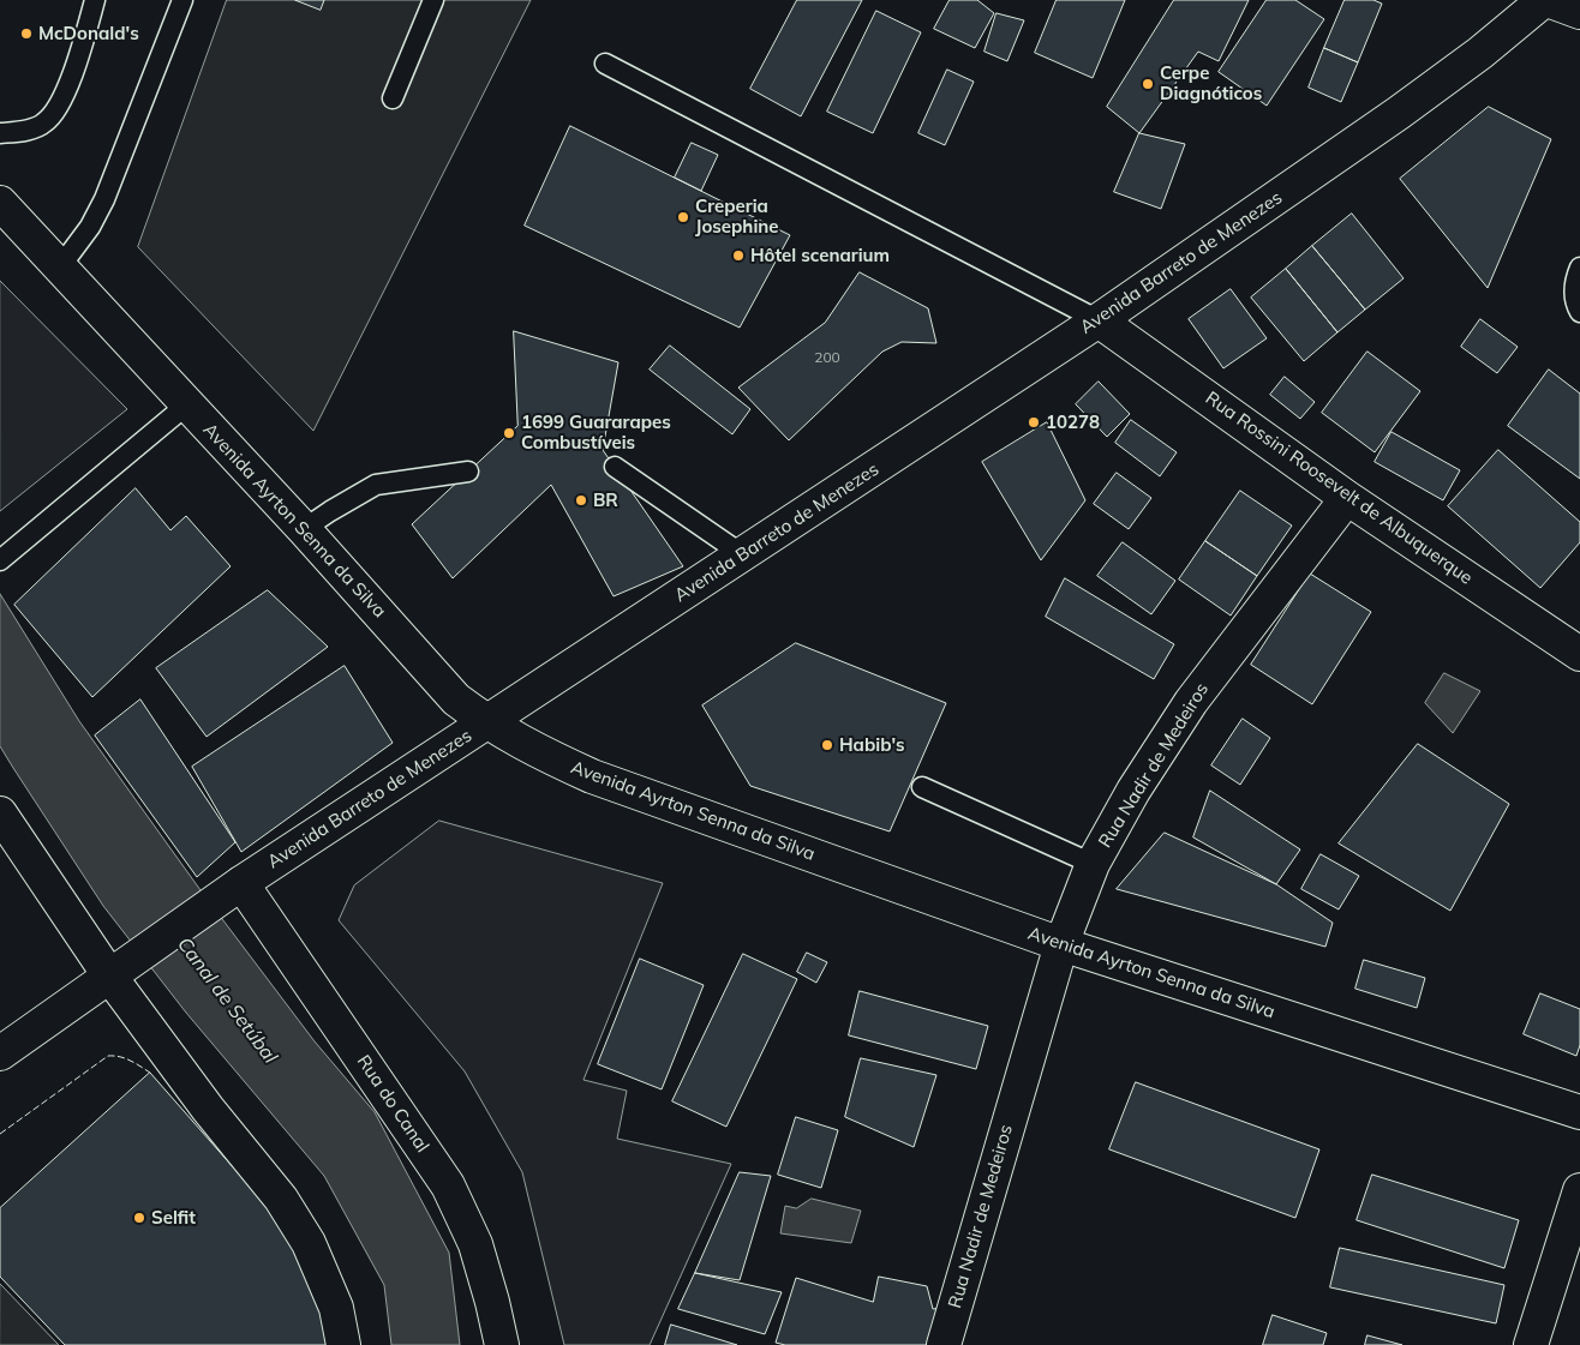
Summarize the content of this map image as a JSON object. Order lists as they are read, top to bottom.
{
  "streets": {
    "main road": [
      "Avenida Barreto de Menezes",
      "Rua Rossini Roosevelt de Albuquerque",
      "Avenida Ayrton Senna da Silva",
      "Rua Nadir de Medeiros",
      "Rua do Canal"
    ]
  },
  "crossings": [
    ["Avenida Barreto de Menezes", "Rua Rossini Roosevelt de Albuquerque"],
    ["Avenida Barreto de Menezes", "Avenida Ayrton Senna da Silva"],
    ["Avenida Barreto de Menezes", "Rua do Canal"],
    ["Rua Rossini Roosevelt de Albuquerque", "Rua Nadir de Medeiros"],
    ["Avenida Ayrton Senna da Silva", "Rua Nadir de Medeiros"]
  ],
  "water": ["Canal de Setúbal"],
  "places": [
    "McDonald's",
    "Cerpe Diagnóticos",
    "Creperia Josephine",
    "Hôtel scenarium",
    "10278",
    "1699 Guararapes Combustíveis",
    "BR",
    "Habib's",
    "Selfit"
  ],
  "house_numbers": ["200"]
}
